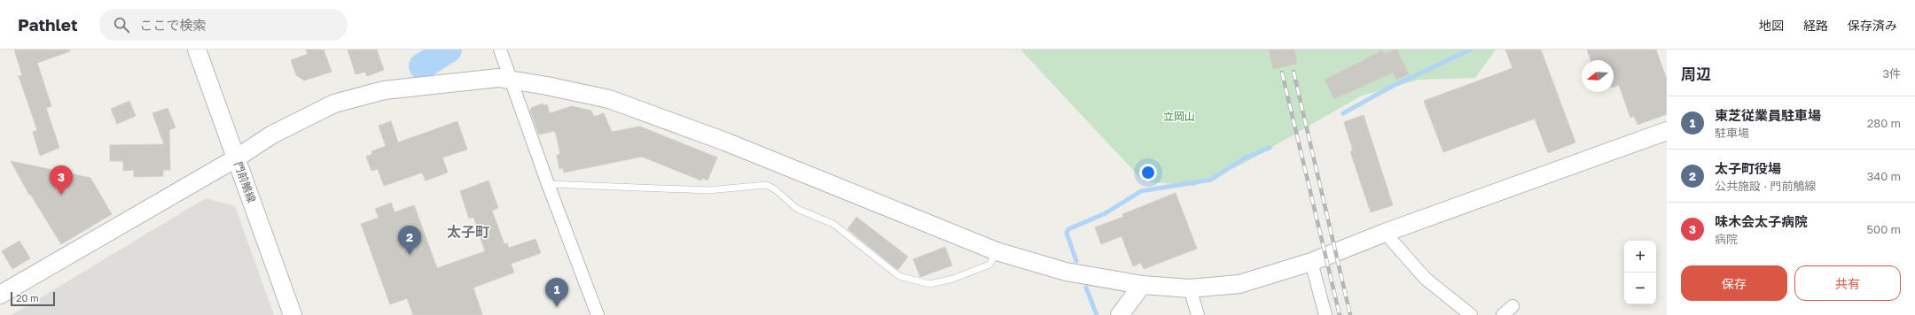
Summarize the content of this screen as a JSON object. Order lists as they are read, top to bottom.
{
  "streets": {
    "street": ["門前鵤線"]
  },
  "districts": ["太子町"],
  "parks": ["立岡山"],
  "scale_bar": "20 m",
  "north": "left",
  "page": {
    "header": "Pathlet",
    "search": "ここで検索",
    "nav": ["地図", "経路", "保存済み"],
    "heading": ["周辺", "3件"],
    "list": [
      {
        "mark": "1",
        "name": "東芝従業員駐車場",
        "note": "駐車場",
        "value": "280 m"
      },
      {
        "mark": "2",
        "name": "太子町役場",
        "note": "公共施設 · 門前鵤線",
        "value": "340 m"
      },
      {
        "mark": "3",
        "name": "味木会太子病院",
        "note": "病院",
        "value": "500 m"
      }
    ],
    "pins": ["3", "2", "1"],
    "map_buttons": ["+", "−"],
    "buttons": ["保存", "共有"],
    "scale": "20 m"
  }
}
